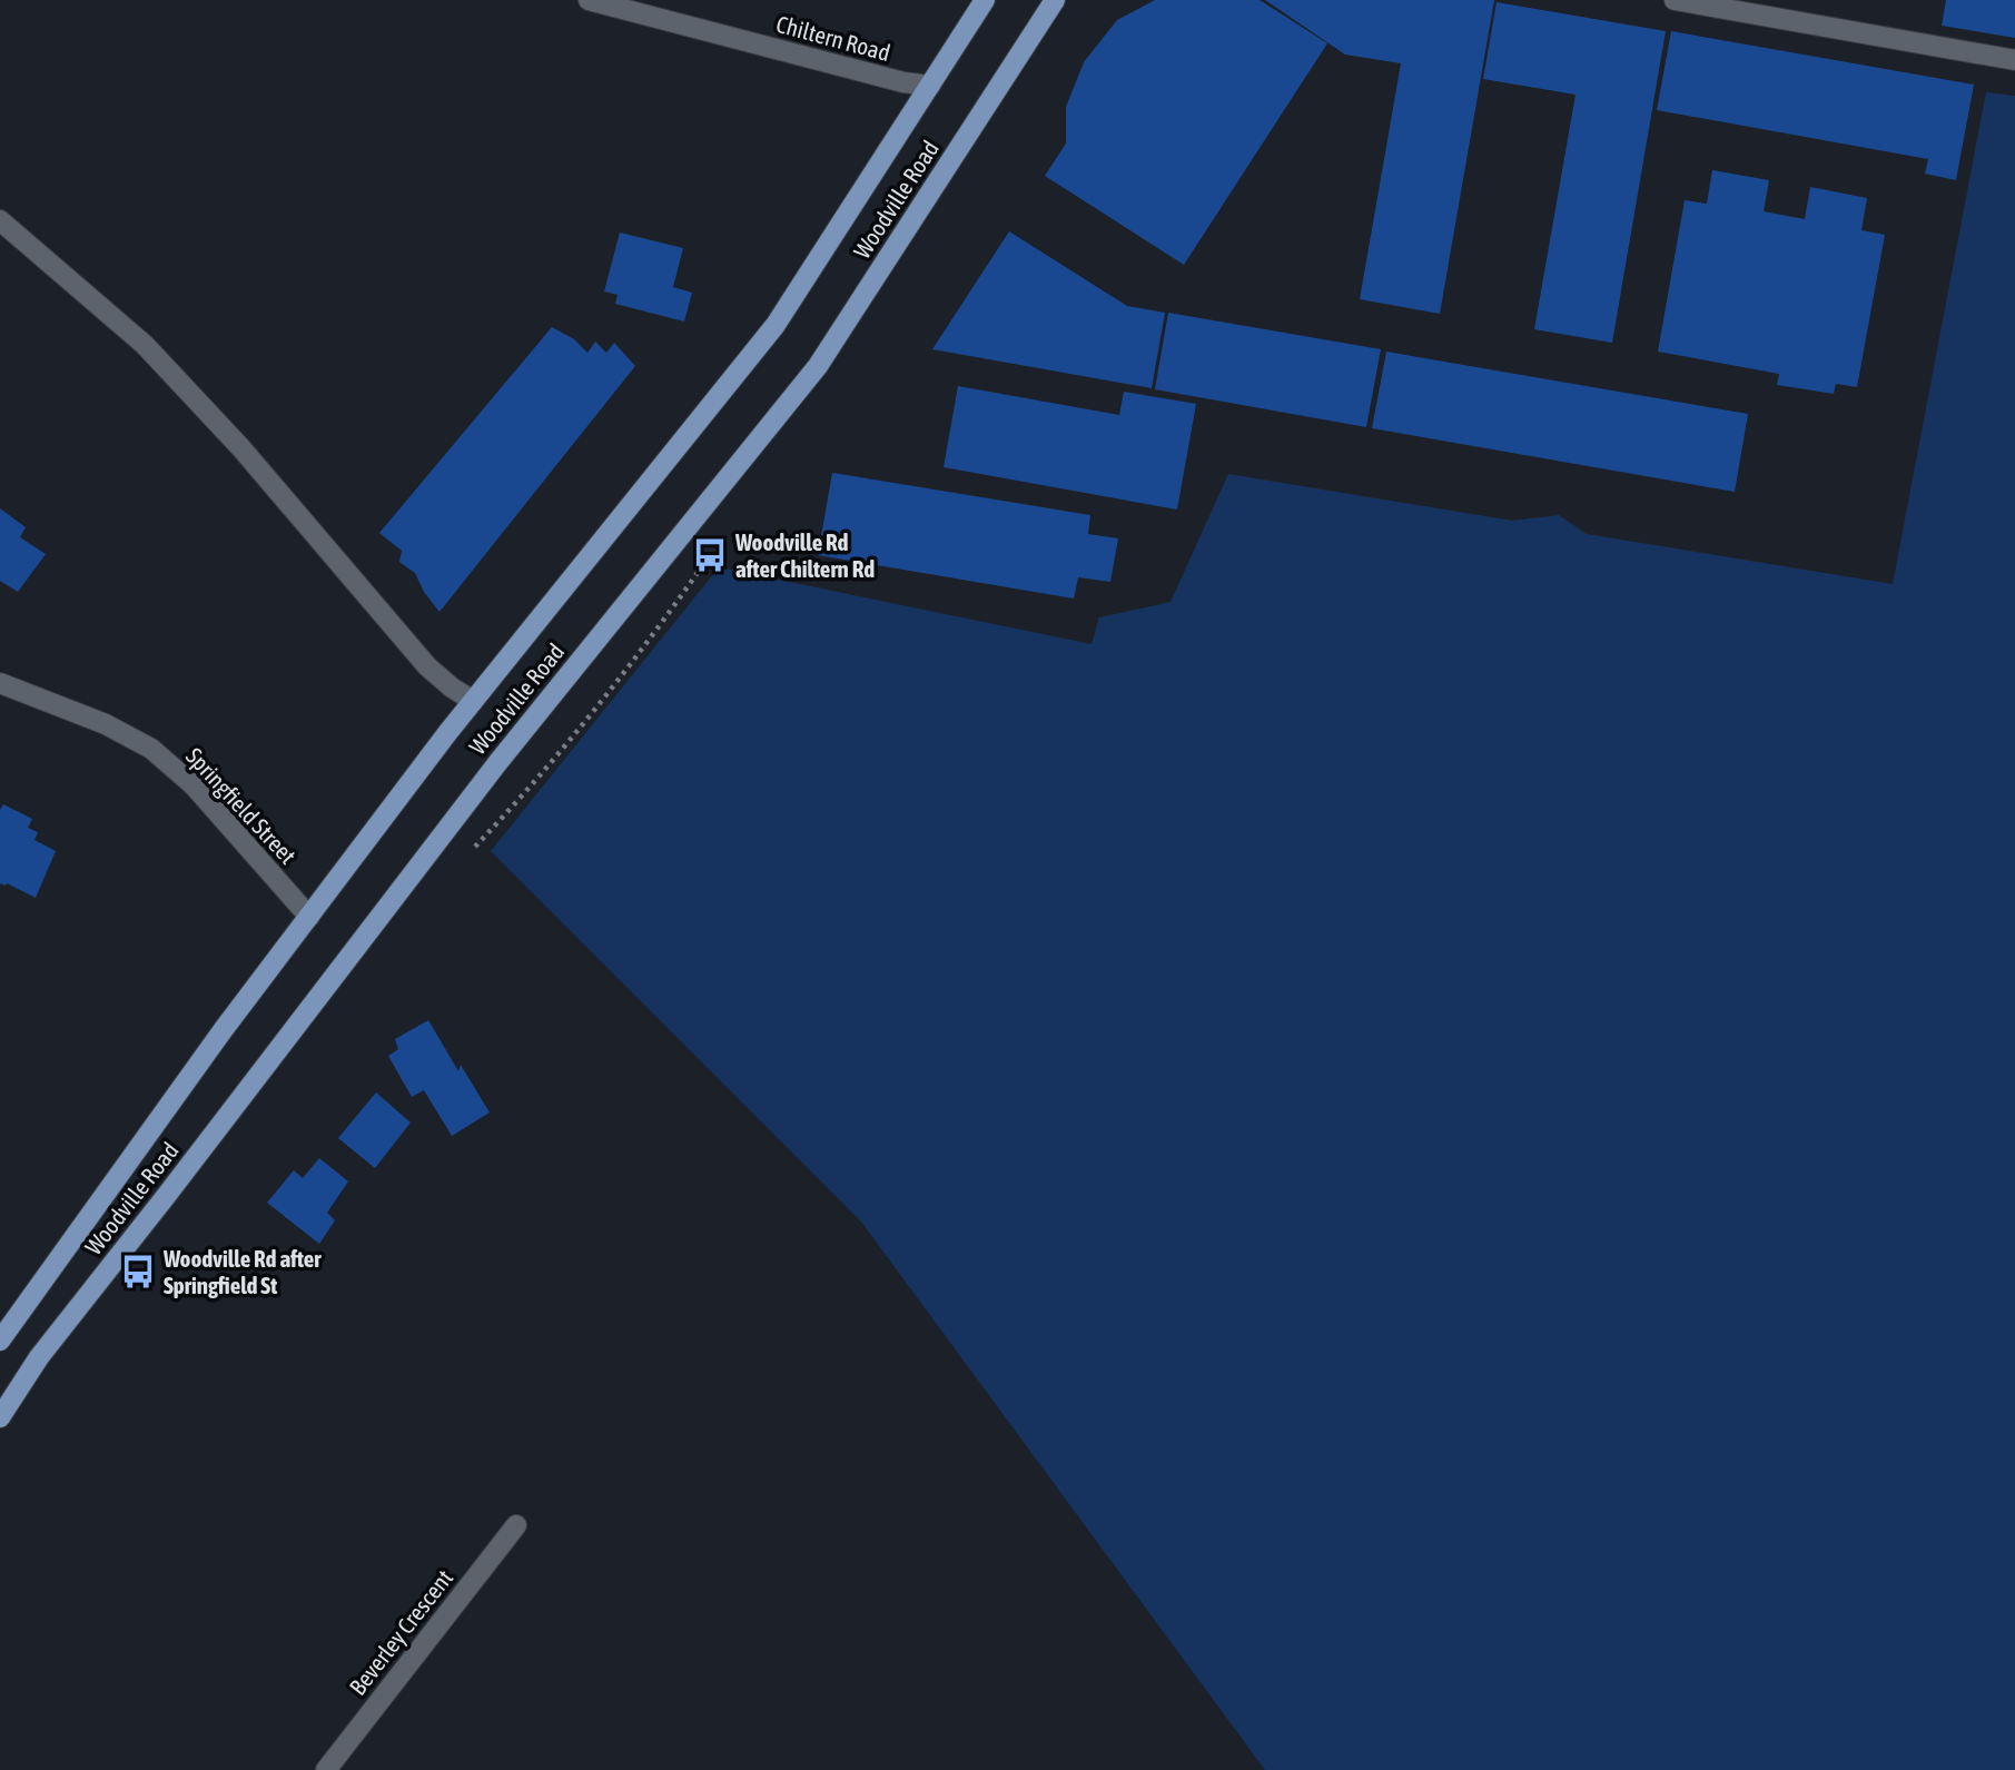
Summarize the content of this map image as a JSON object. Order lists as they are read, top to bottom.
{
  "streets": {
    "main road": ["Woodville Road"],
    "street": ["Chiltern Road", "Springfield Street", "Beverley Crescent"]
  },
  "crossings": [
    ["Chiltern Road", "Woodville Road"],
    ["Woodville Road", "Springfield Street"]
  ],
  "places": {
    "bus stop": ["Woodville Rd after Chiltern Rd", "Woodville Rd after Springfield St"]
  }
}
